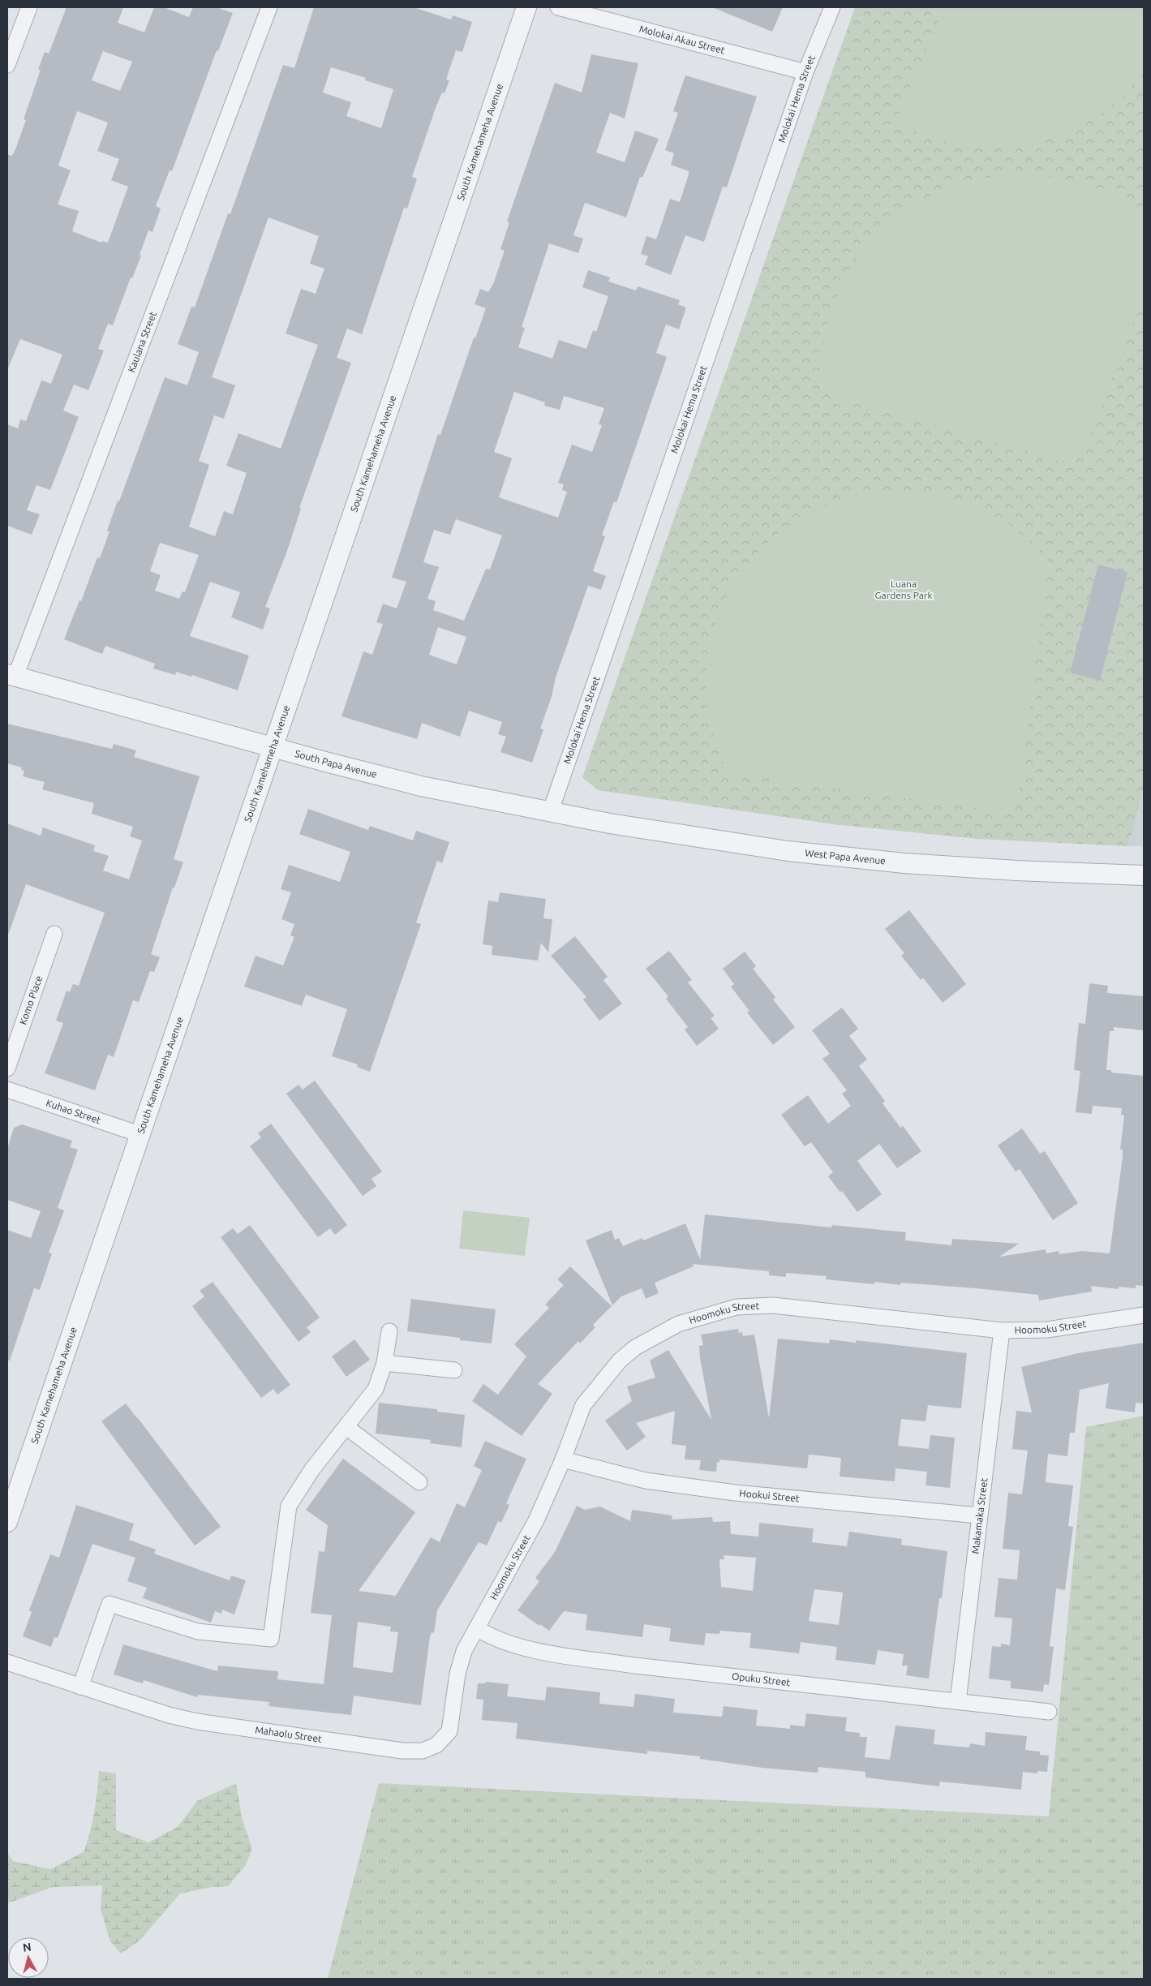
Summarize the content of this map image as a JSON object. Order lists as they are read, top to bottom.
{
  "streets": {
    "street": [
      "Molokai Akau Street",
      "Molokai Hema Street",
      "South Kamehameha Avenue",
      "Kaulana Street",
      "South Papa Avenue",
      "West Papa Avenue",
      "Komo Place",
      "Kuhao Street",
      "Hoomoku Street",
      "Hookui Street",
      "Makamaka Street",
      "Opuku Street",
      "Mahaolu Street"
    ]
  },
  "crossings": [
    ["Molokai Akau Street", "Molokai Hema Street"],
    ["Molokai Hema Street", "South Papa Avenue"],
    ["Molokai Hema Street", "West Papa Avenue"],
    ["South Kamehameha Avenue", "South Papa Avenue"],
    ["South Kamehameha Avenue", "Kuhao Street"],
    ["Kaulana Street", "South Papa Avenue"],
    ["South Papa Avenue", "West Papa Avenue"],
    ["Hoomoku Street", "Hookui Street"],
    ["Hoomoku Street", "Makamaka Street"],
    ["Hoomoku Street", "Opuku Street"],
    ["Hoomoku Street", "Mahaolu Street"],
    ["Hookui Street", "Makamaka Street"],
    ["Makamaka Street", "Opuku Street"],
    ["Opuku Street", "Mahaolu Street"]
  ],
  "parks": ["Luana Gardens Park"],
  "north": "top"
}
